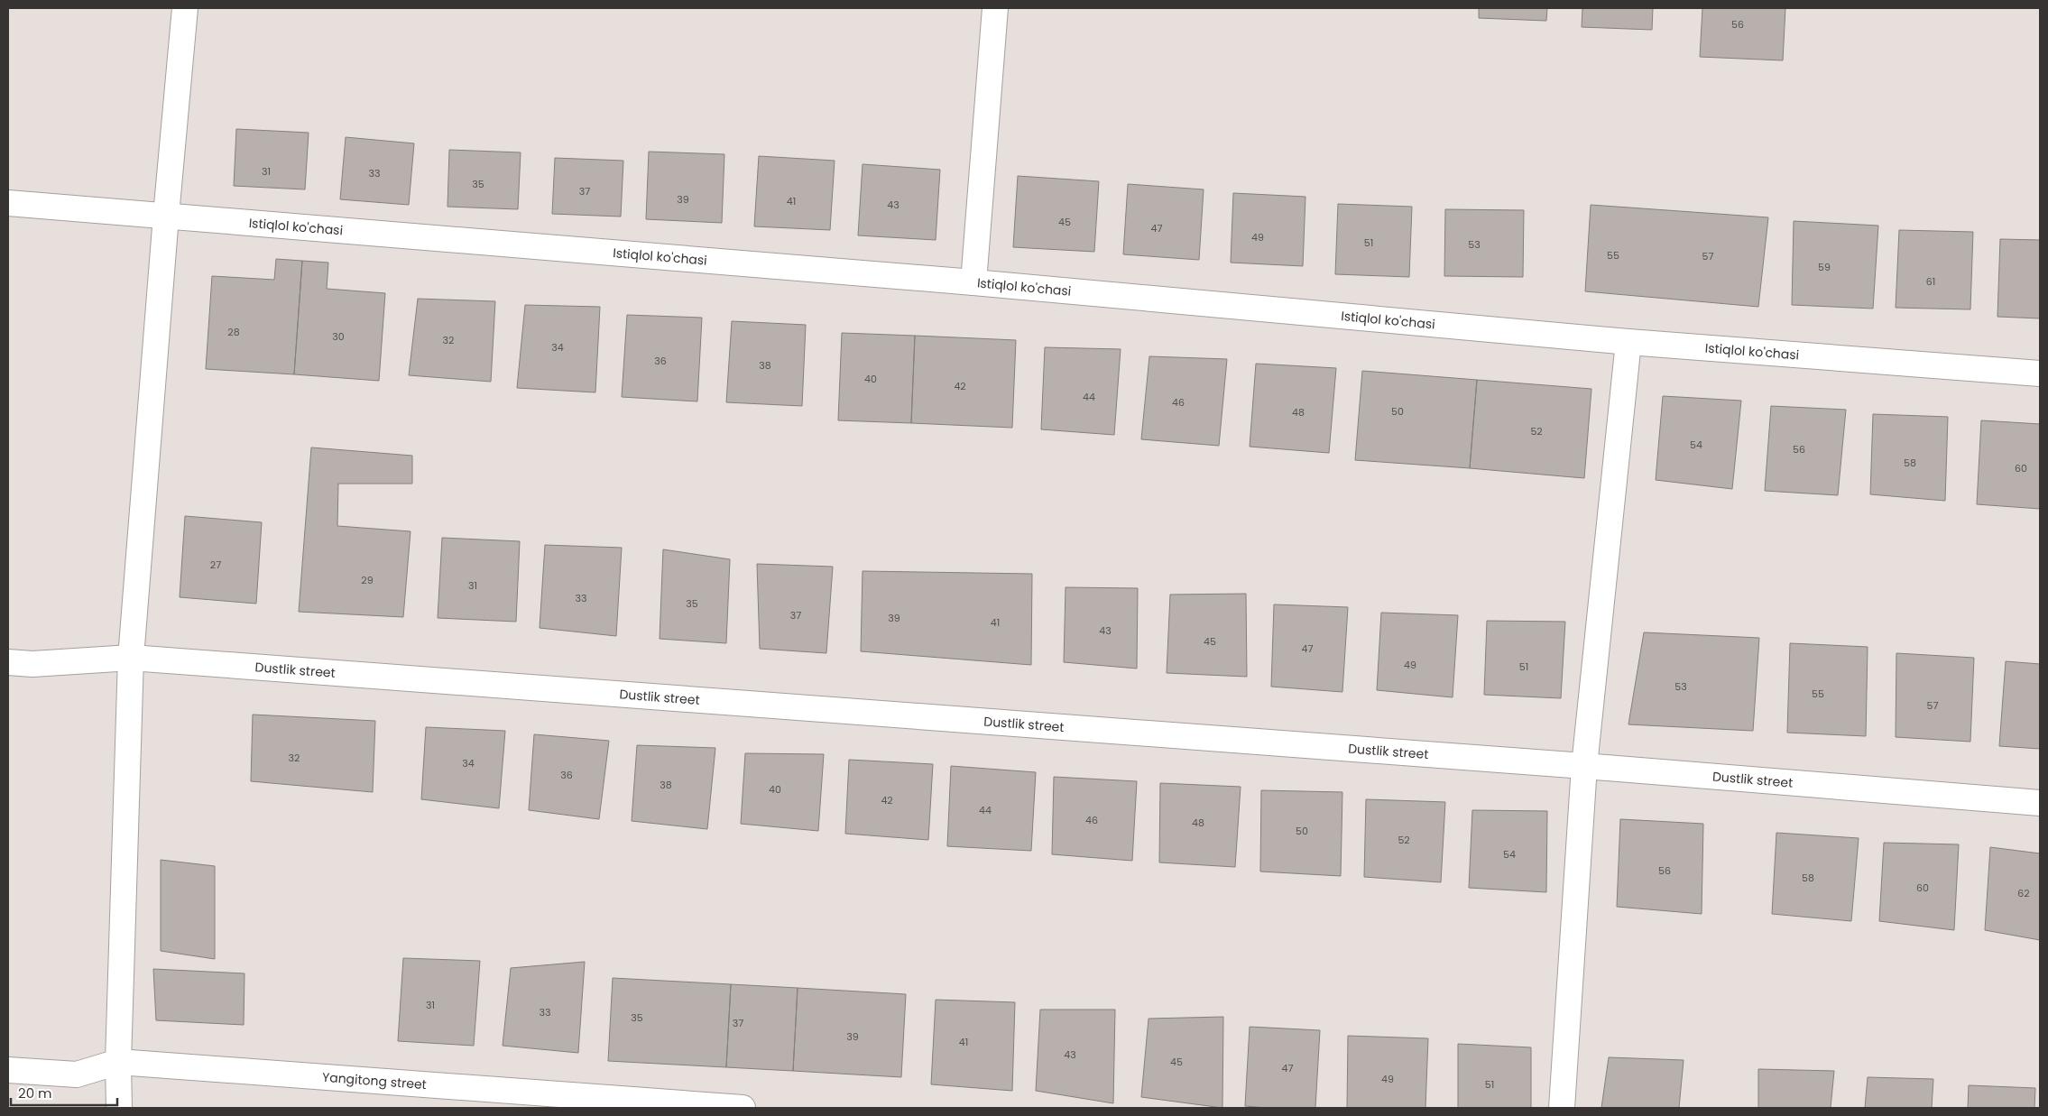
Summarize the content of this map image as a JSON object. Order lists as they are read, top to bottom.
{
  "streets": {
    "street": ["Istiqlol ko'chasi", "Dustlik street", "Yangitong street"]
  },
  "house_numbers": [
    "56",
    "31",
    "33",
    "35",
    "37",
    "39",
    "41",
    "43",
    "45",
    "47",
    "49",
    "51",
    "53",
    "55",
    "57",
    "59",
    "61",
    "28",
    "30",
    "32",
    "34",
    "36",
    "38",
    "40",
    "42",
    "44",
    "46",
    "50",
    "48",
    "52",
    "54",
    "56",
    "58",
    "60",
    "27",
    "29",
    "31",
    "33",
    "35",
    "37",
    "39",
    "41",
    "43",
    "45",
    "47",
    "49",
    "51",
    "53",
    "55",
    "57",
    "32",
    "34",
    "36",
    "38",
    "40",
    "42",
    "44",
    "46",
    "48",
    "50",
    "52",
    "54",
    "56",
    "58",
    "60",
    "62",
    "31",
    "33",
    "35",
    "37",
    "39",
    "41",
    "43",
    "45",
    "47",
    "49",
    "51"
  ],
  "scale_bar": "20 m"
}
